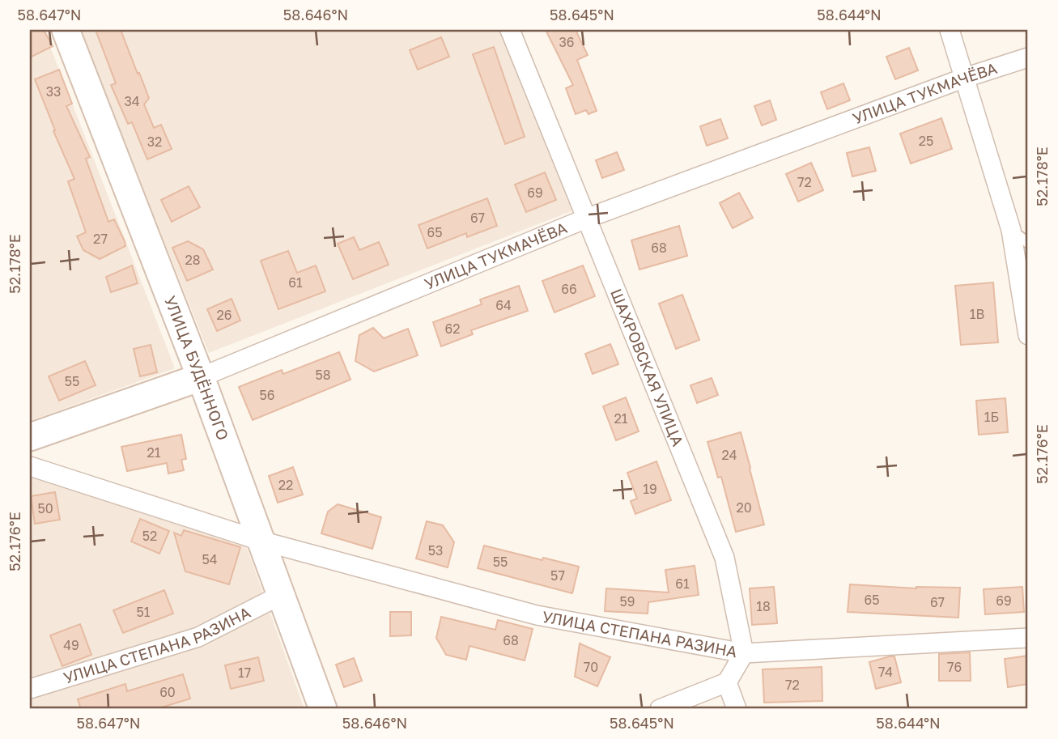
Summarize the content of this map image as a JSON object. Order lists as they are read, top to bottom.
{
  "streets": {
    "street": [
      "УЛИЦА ТУКМАЧЁВА",
      "ШАХРОВСКАЯ УЛИЦА",
      "УЛИЦА БУДЁННОГО",
      "УЛИЦА СТЕПАНА РАЗИНА"
    ]
  },
  "crossings": [
    ["УЛИЦА ТУКМАЧЁВА", "ШАХРОВСКАЯ УЛИЦА"],
    ["УЛИЦА ТУКМАЧЁВА", "УЛИЦА БУДЁННОГО"],
    ["ШАХРОВСКАЯ УЛИЦА", "УЛИЦА СТЕПАНА РАЗИНА"],
    ["УЛИЦА БУДЁННОГО", "УЛИЦА СТЕПАНА РАЗИНА"]
  ],
  "house_numbers": [
    "36",
    "33",
    "34",
    "25",
    "32",
    "72",
    "69",
    "67",
    "65",
    "27",
    "68",
    "28",
    "61",
    "66",
    "64",
    "1В",
    "26",
    "62",
    "58",
    "55",
    "56",
    "1Б",
    "21",
    "21",
    "24",
    "22",
    "19",
    "20",
    "50",
    "52",
    "53",
    "54",
    "55",
    "57",
    "61",
    "65",
    "69",
    "59",
    "67",
    "18",
    "51",
    "68",
    "49",
    "70",
    "76",
    "74",
    "17",
    "72",
    "60"
  ],
  "coordinates": [
    "58.647°N",
    "58.646°N",
    "58.645°N",
    "58.644°N",
    "52.178°E",
    "52.176°E"
  ]
}
